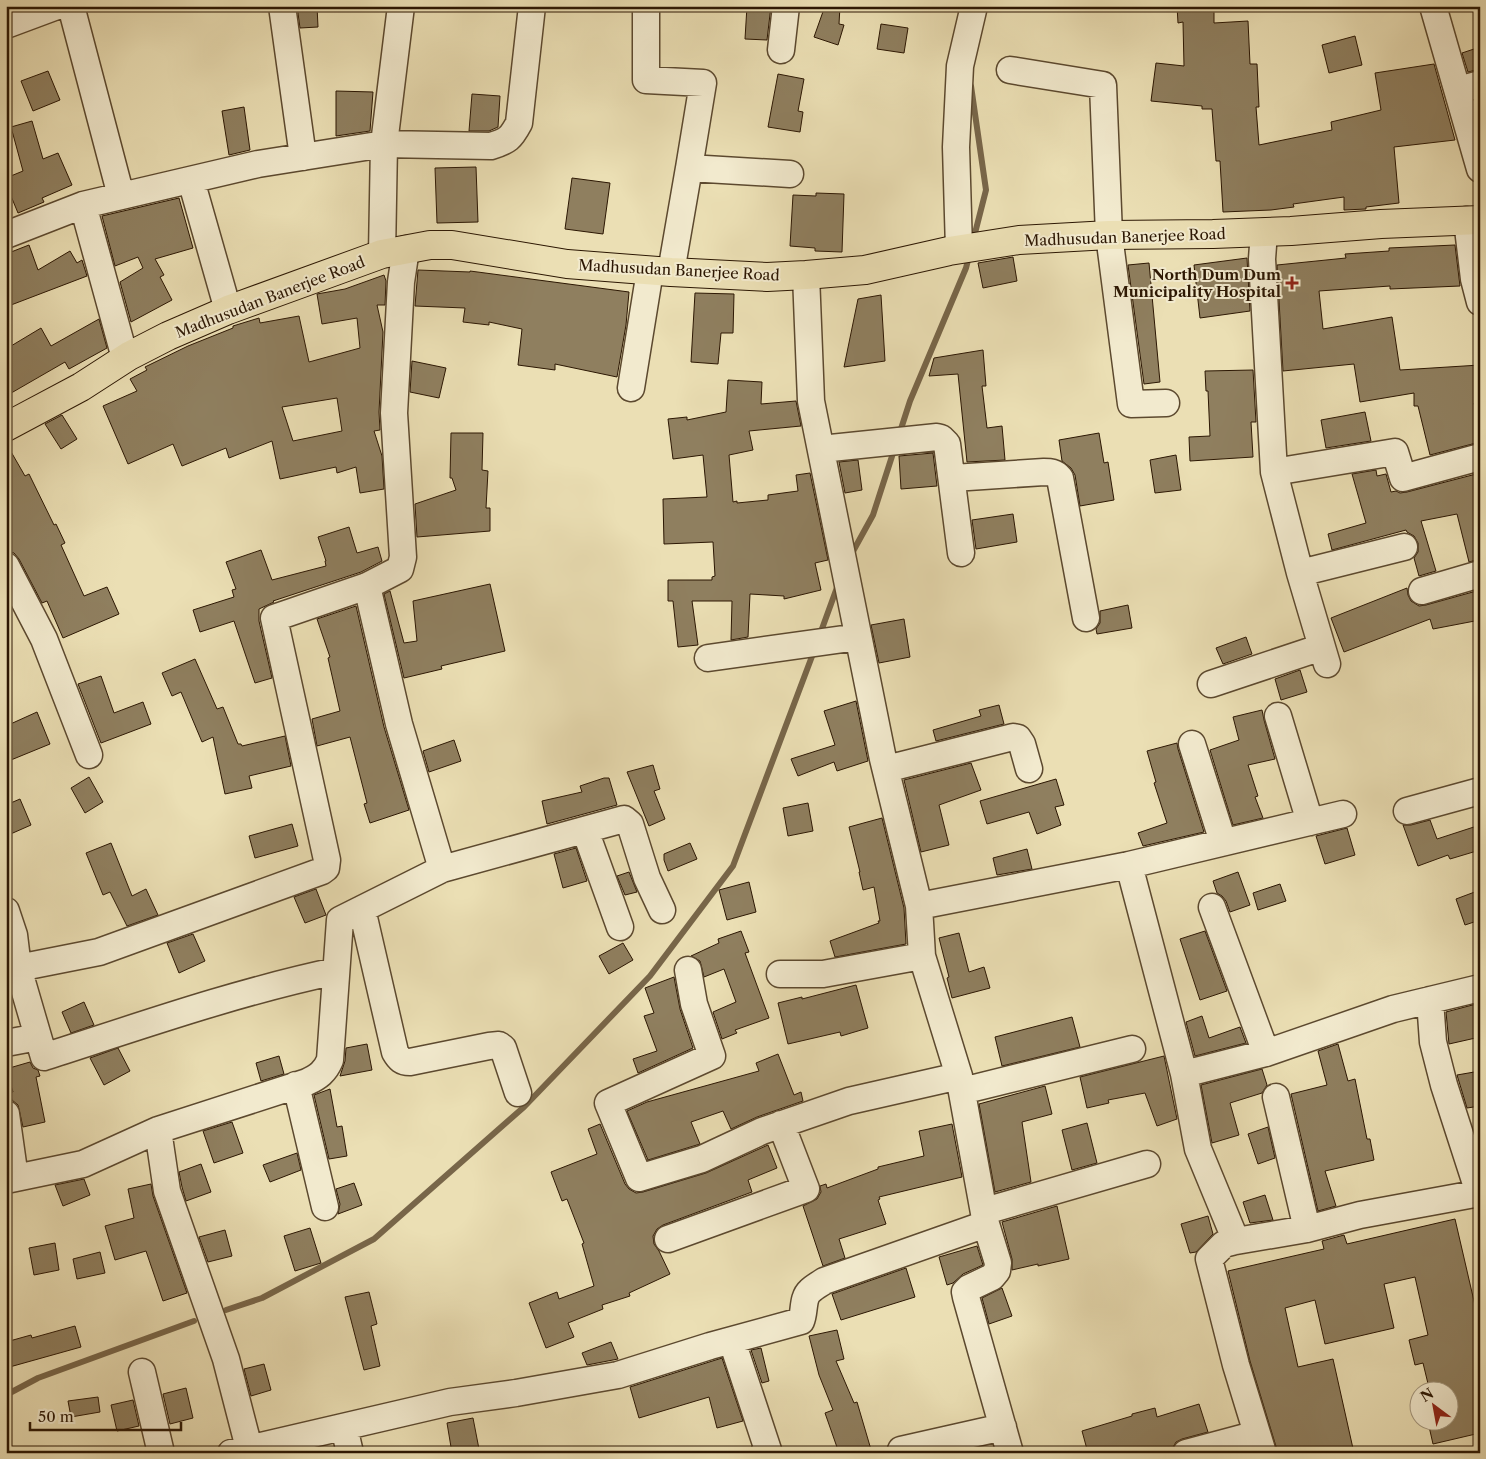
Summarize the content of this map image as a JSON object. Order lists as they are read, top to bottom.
{
  "streets": {
    "main road": ["Madhusudan Banerjee Road"]
  },
  "places": {
    "health": ["North Dum Dum Municipality Hospital"]
  },
  "scale_bar": "50 m",
  "north": "top left"
}
